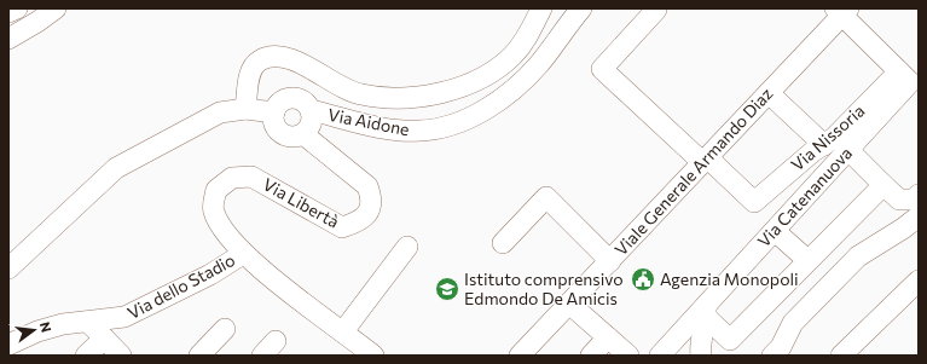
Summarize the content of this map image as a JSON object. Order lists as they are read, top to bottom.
{
  "streets": {
    "street": [
      "Via Aidone",
      "Via Nissoria",
      "Viale Generale Armando Diaz",
      "Via Catenanuova",
      "Via Libertà",
      "Via dello Stadio"
    ]
  },
  "crossings": [
    ["Via Aidone", "Via Libertà"],
    ["Via Nissoria", "Viale Generale Armando Diaz"],
    ["Via Nissoria", "Via Catenanuova"],
    ["Via Libertà", "Via dello Stadio"]
  ],
  "places": {
    "public building": ["Agenzia Monopoli"],
    "school or university": ["Istituto comprensivo Edmondo De Amicis"]
  },
  "north": "right"
}
